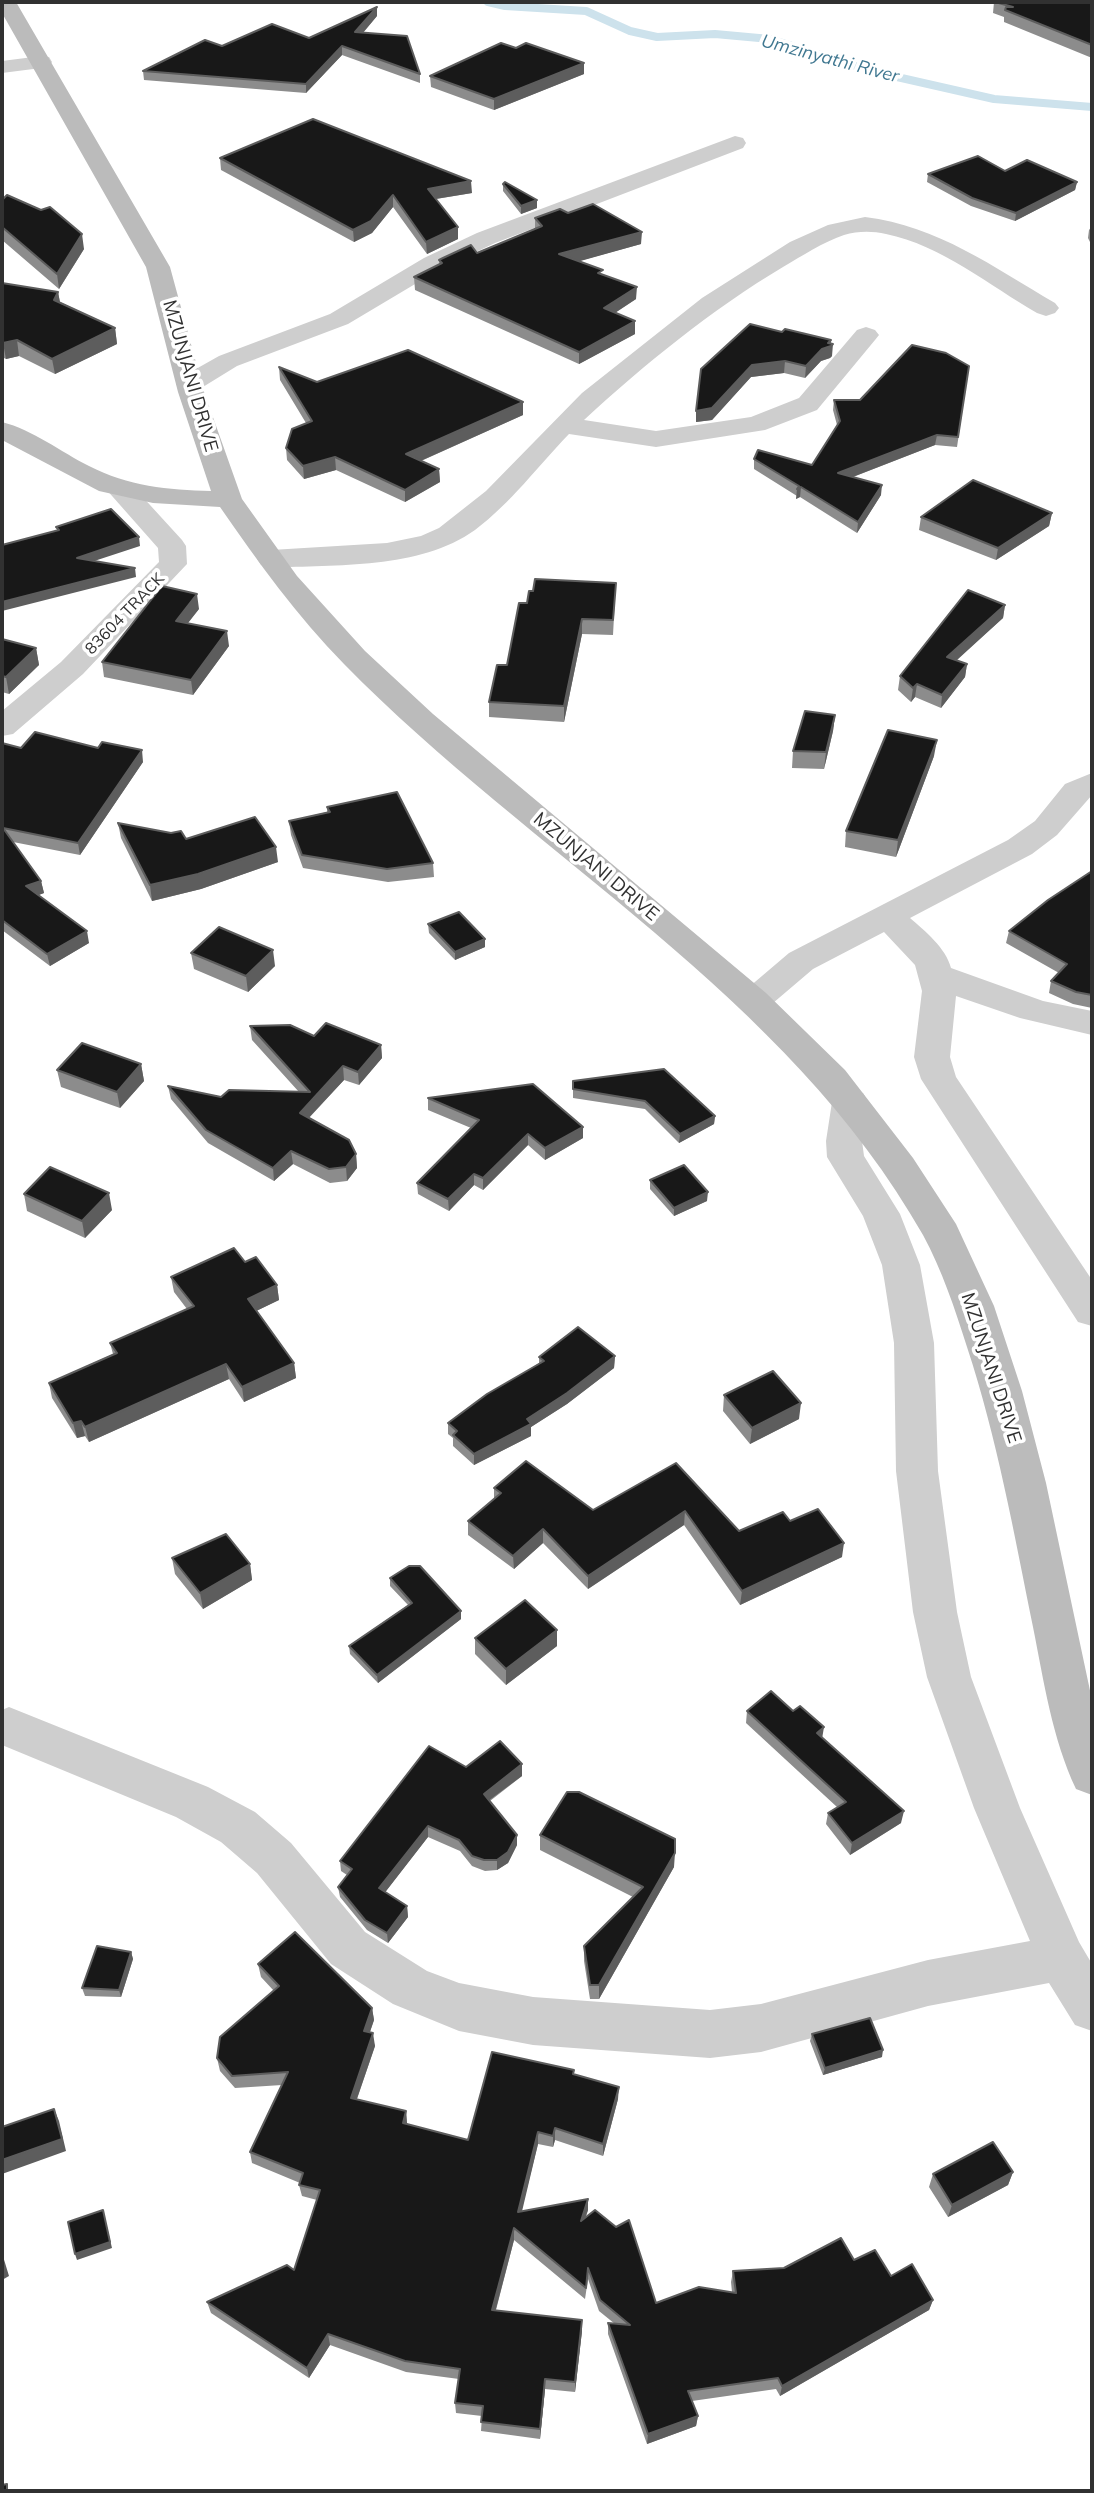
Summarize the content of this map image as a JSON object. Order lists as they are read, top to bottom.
{
  "streets": {
    "main road": ["MZUNJANI DRIVE"],
    "street": ["83604 TRACK"]
  },
  "water": ["Umzinyathi River"]
}
